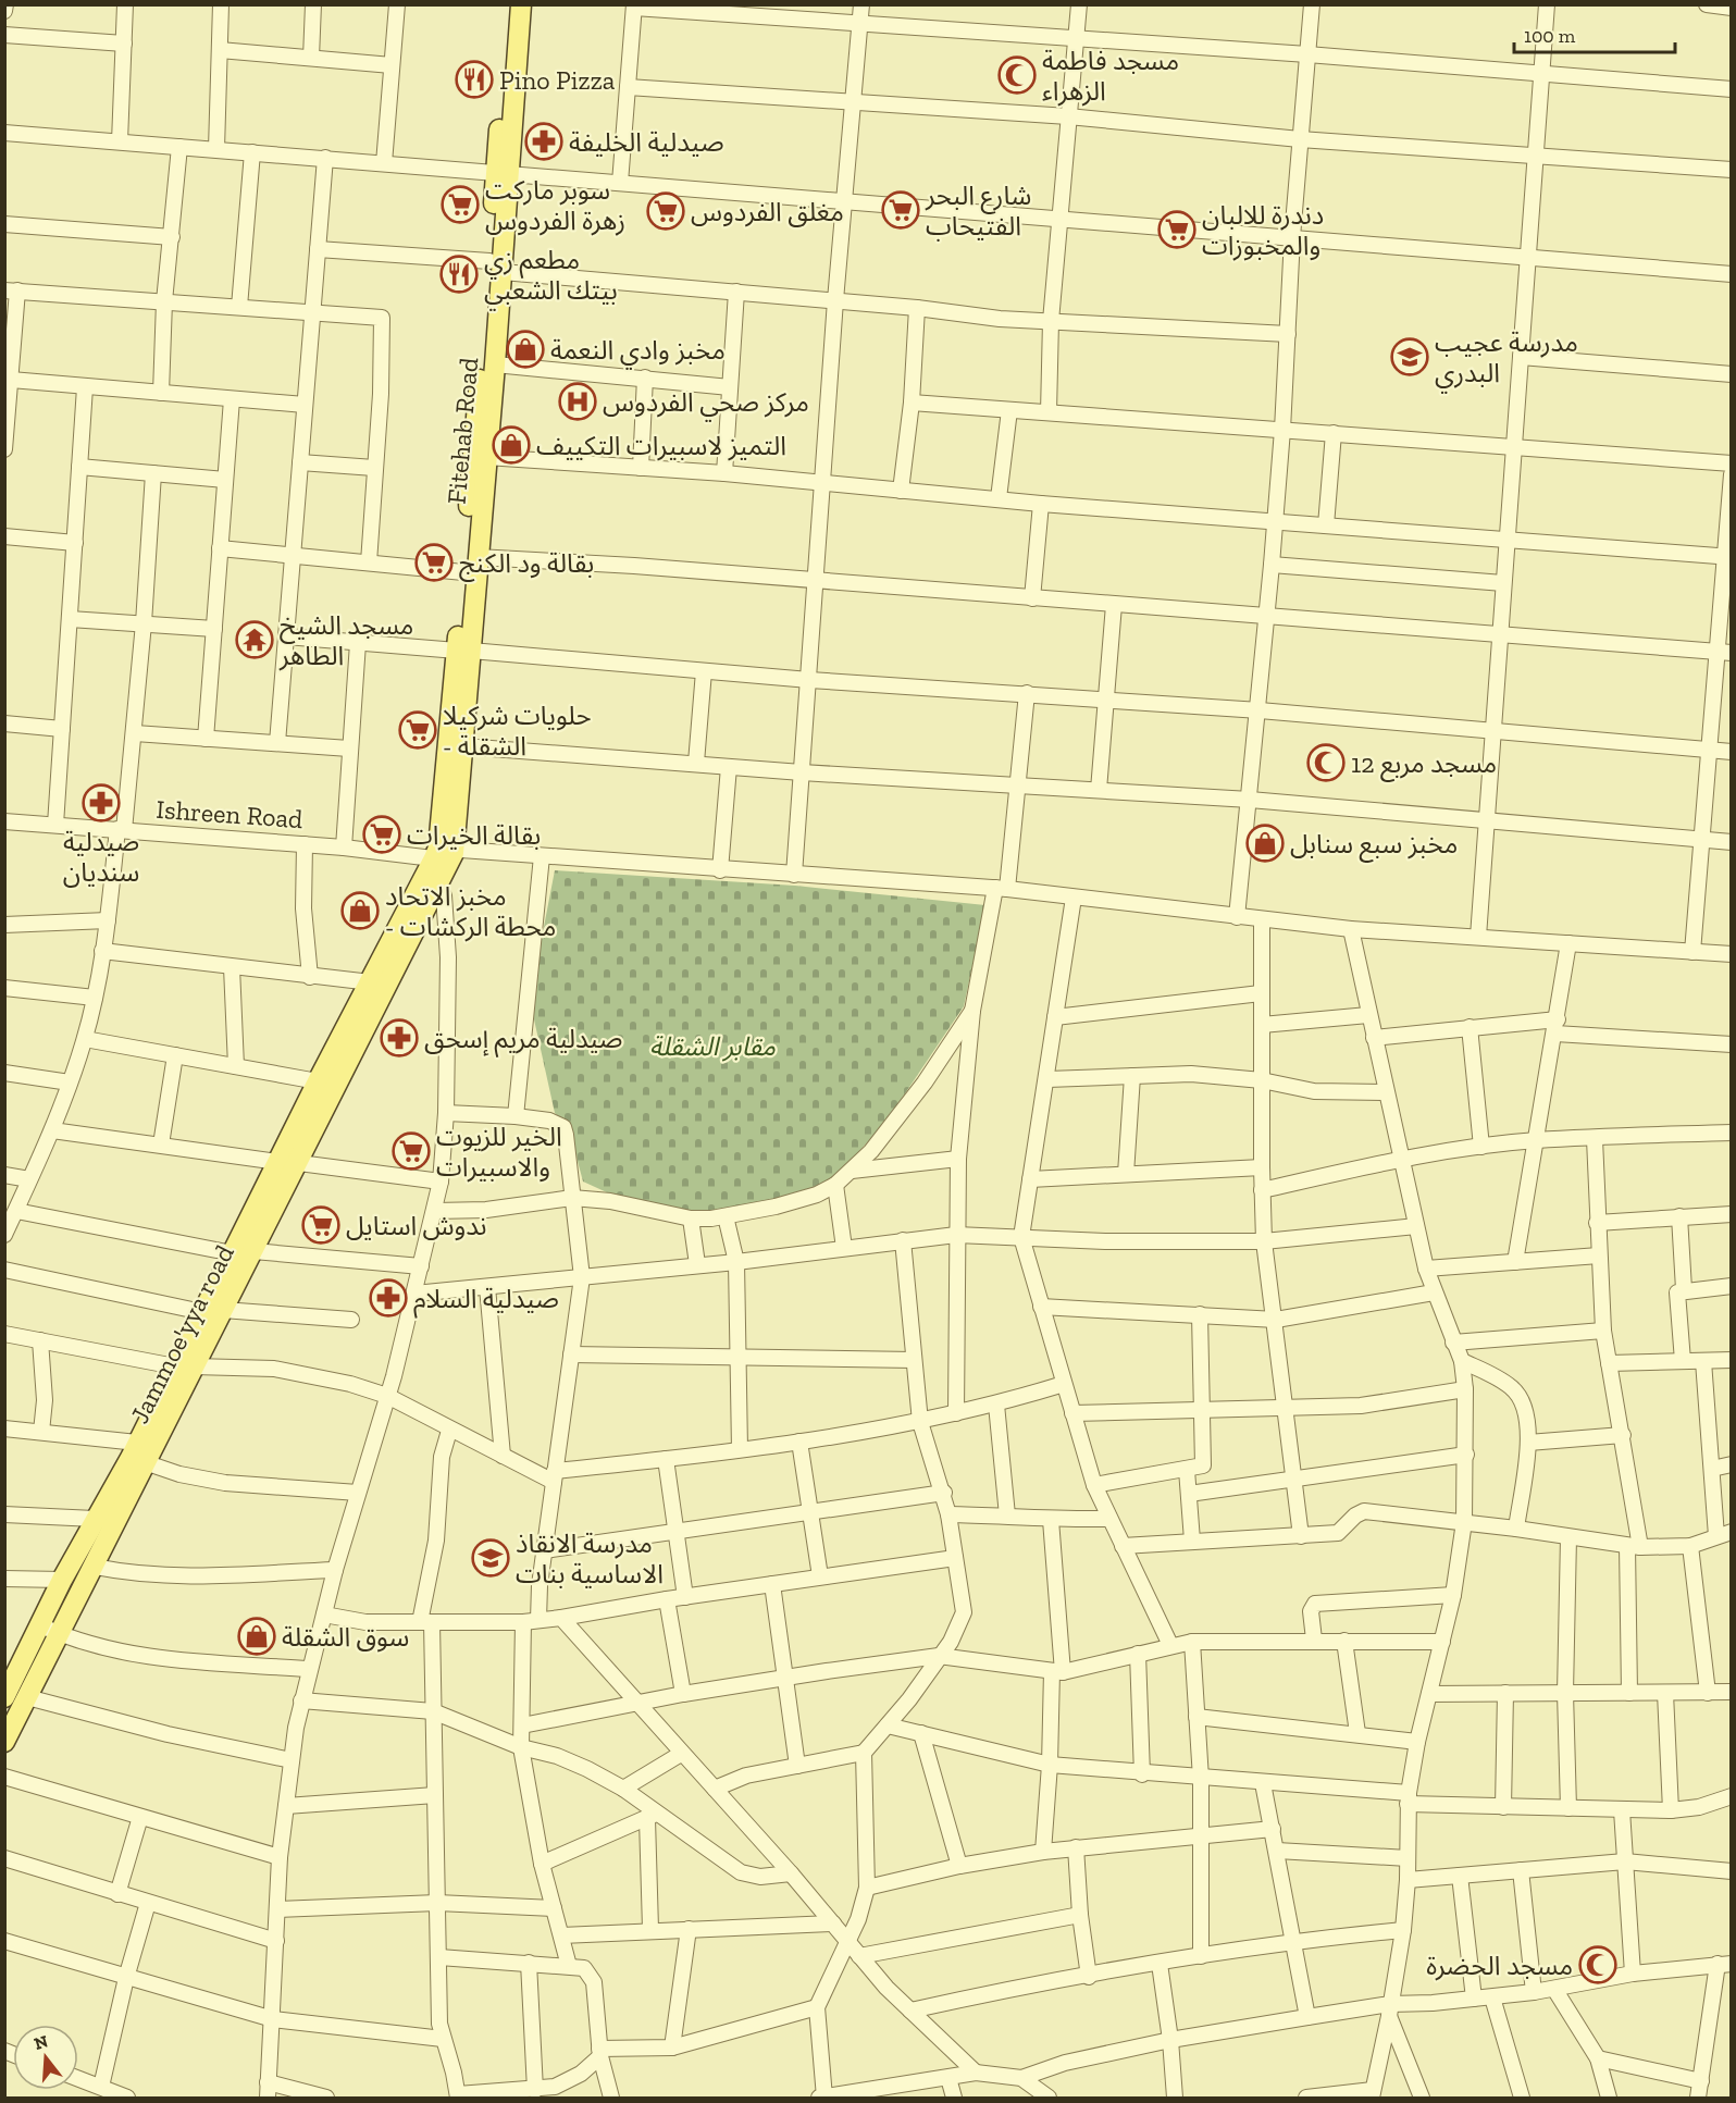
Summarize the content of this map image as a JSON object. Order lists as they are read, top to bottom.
{
  "streets": {
    "main road": ["Fitehab Road", "Jammoe'yya road"],
    "street": ["Ishreen Road"]
  },
  "crossings": [
    ["Fitehab Road", "Ishreen Road"]
  ],
  "parks": ["مقابر الشقلة"],
  "places": {
    "mosque": ["مسجد فاطمة الزهراء", "مسجد مربع 12", "مسجد الحضرة"],
    "restaurant": ["Pino Pizza", "مطعم زي بيتك الشعبي"],
    "pharmacy": [
      "صيدلية الخليفة",
      "صيدلية سنديان",
      "صيدلية مريم إسحق",
      "صيدلية السلام"
    ],
    "supermarket": [
      "سوبر ماركت زهرة الفردوس",
      "شارع البحر الفتيحاب",
      "مغلق الفردوس",
      "دندرة للالبان والمخبوزات",
      "بقالة ود الكنج",
      "حلويات شركيلا - الشقلة",
      "بقالة الخيرات",
      "الخير للزيوت والاسبيرات",
      "ندوش استايل"
    ],
    "shop": [
      "مخبز وادي النعمة",
      "التميز لاسبيرات التكييف",
      "مخبز سبع سنابل",
      "مخبز الاتحاد - محطة الركشات",
      "سوق الشقلة"
    ],
    "school or university": ["مدرسة عجيب البدري", "مدرسة الانقاذ الاساسية بنات"],
    "hospital": ["مركز صحي الفردوس"],
    "temple": ["مسجد الشيخ الطاهر"]
  },
  "scale_bar": "100 m",
  "north": "top"
}
